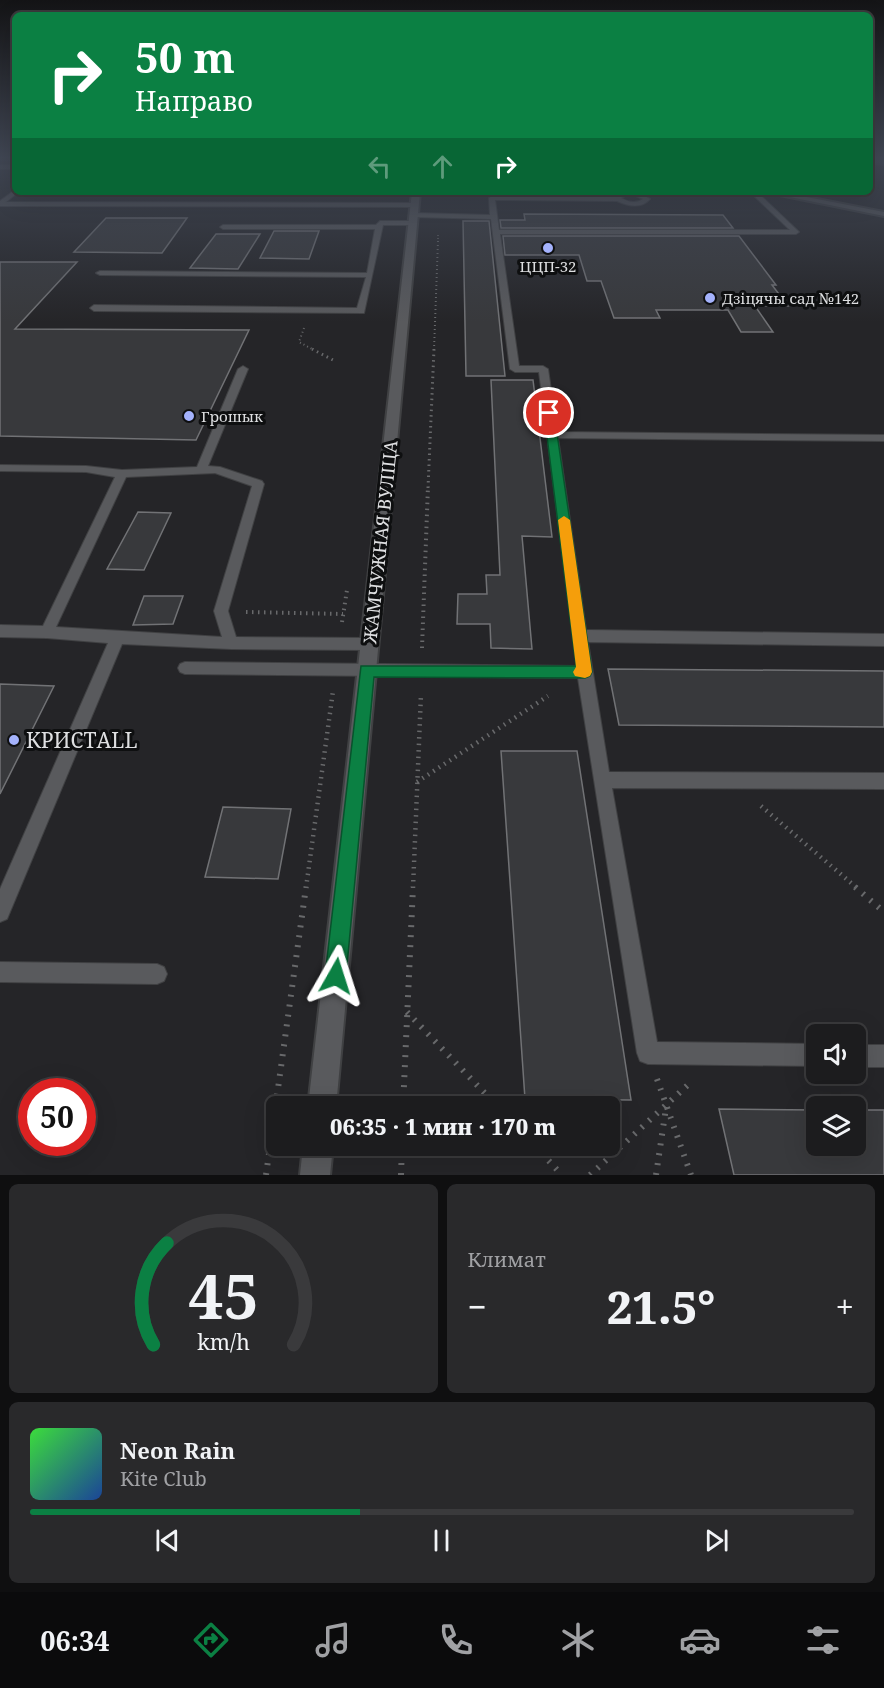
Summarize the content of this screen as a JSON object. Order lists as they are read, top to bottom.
{
  "streets": {
    "main road": ["ЖАМЧУЖНАЯ ВУЛІЦА"]
  },
  "places": [
    "ЦЦП-32",
    "Дзіцячы сад №142",
    "Грошык",
    "КРИСТАLL"
  ],
  "page": {
    "turn": ["50 m", "Направо"],
    "limit": "50",
    "trip": "06:35 · 1 мин · 170 m",
    "tile": "Климат",
    "heat": ["−", "21.5°", "+"],
    "song": ["Neon Rain", "Kite Club"],
    "tabs": "06:34",
    "gauge": ["45", "km/h"]
  }
}
